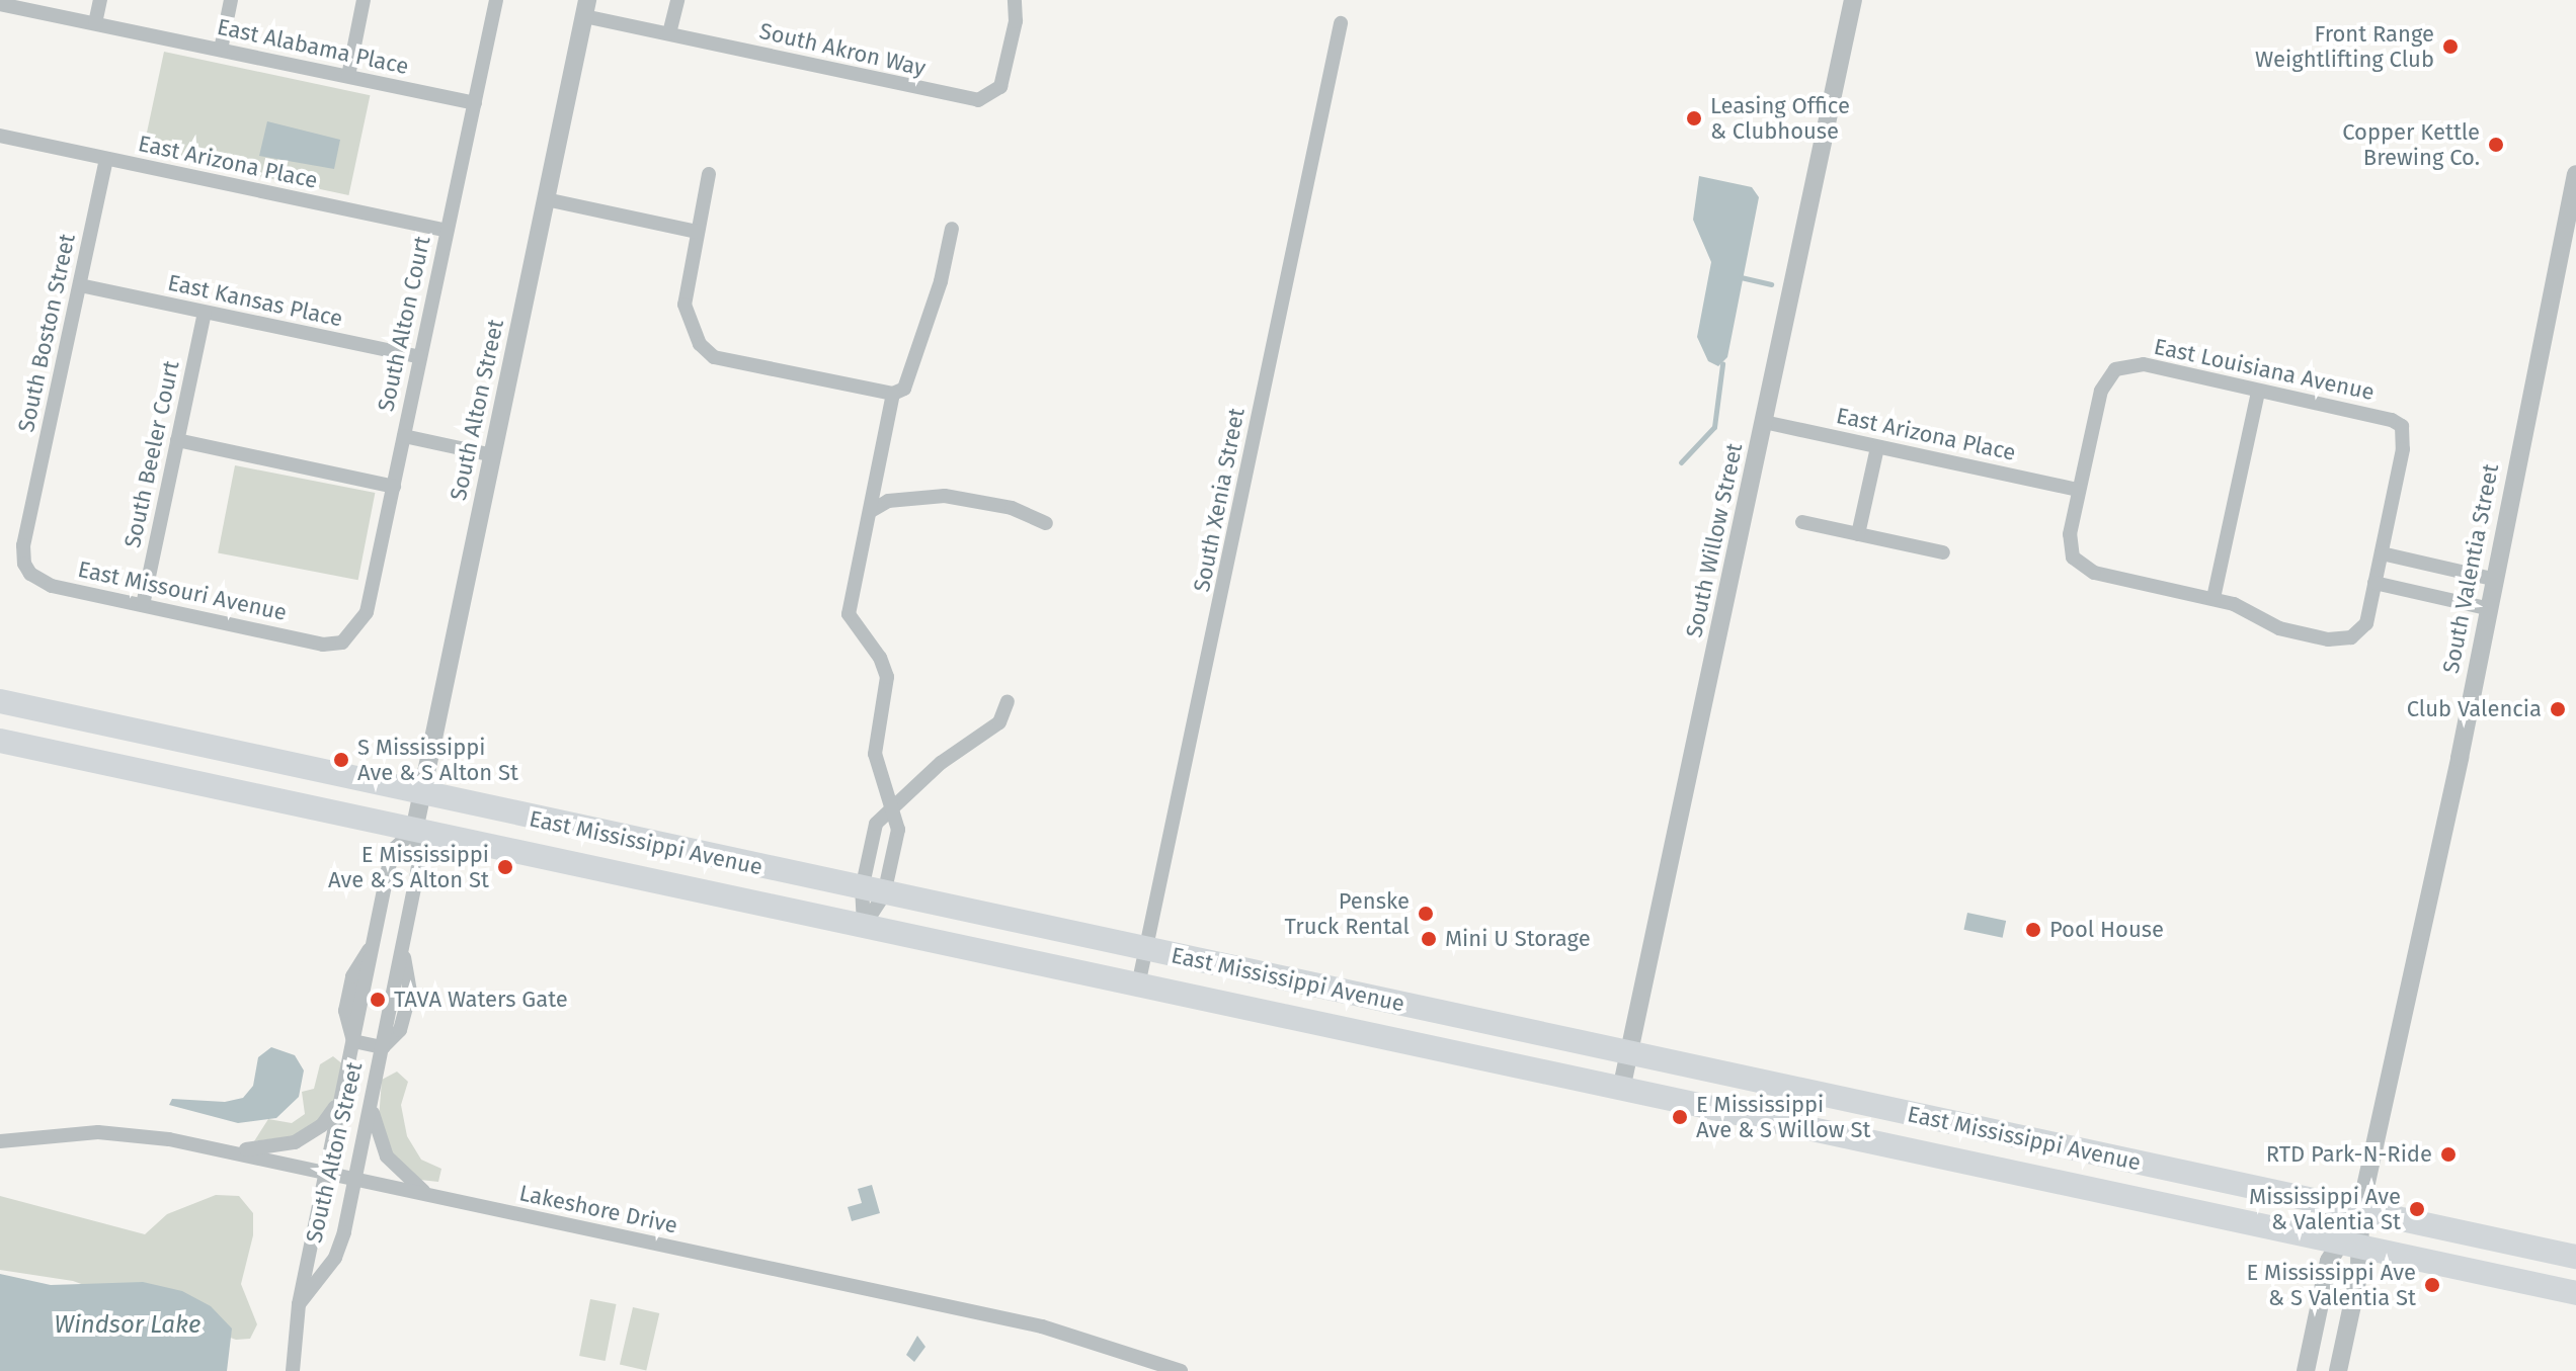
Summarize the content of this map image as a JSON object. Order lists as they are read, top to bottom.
{
  "streets": {
    "main road": ["East Mississippi Avenue"],
    "street": [
      "East Alabama Place",
      "South Akron Way",
      "East Arizona Place",
      "East Kansas Place",
      "South Alton Court",
      "South Boston Street",
      "East Louisiana Avenue",
      "South Alton Street",
      "South Beeler Court",
      "South Xenia Street",
      "South Willow Street",
      "South Valentia Street",
      "East Missouri Avenue",
      "Lakeshore Drive"
    ]
  },
  "crossings": [
    ["East Alabama Place", "South Alton Court"],
    ["South Akron Way", "South Alton Street"],
    ["East Arizona Place", "South Alton Court"],
    ["East Arizona Place", "South Boston Street"],
    ["East Arizona Place", "East Louisiana Avenue"],
    ["East Arizona Place", "South Willow Street"],
    ["East Kansas Place", "South Alton Court"],
    ["East Kansas Place", "South Boston Street"],
    ["East Kansas Place", "South Beeler Court"],
    ["South Alton Court", "East Missouri Avenue"],
    ["South Boston Street", "East Missouri Avenue"],
    ["South Alton Street", "East Mississippi Avenue"],
    ["South Alton Street", "Lakeshore Drive"],
    ["South Beeler Court", "East Missouri Avenue"],
    ["South Xenia Street", "East Mississippi Avenue"],
    ["South Willow Street", "East Mississippi Avenue"],
    ["South Valentia Street", "East Mississippi Avenue"]
  ],
  "water": ["Windsor Lake"],
  "places": [
    "Front Range Weightlifting Club",
    "Leasing Office & Clubhouse",
    "Copper Kettle Brewing Co.",
    "Club Valencia",
    "S Mississippi Ave & S Alton St",
    "E Mississippi Ave & S Alton St",
    "Penske Truck Rental",
    "Pool House",
    "Mini U Storage",
    "TAVA Waters Gate",
    "E Mississippi Ave & S Willow St",
    "RTD Park-N-Ride",
    "Mississippi Ave & Valentia St",
    "E Mississippi Ave & S Valentia St"
  ]
}
